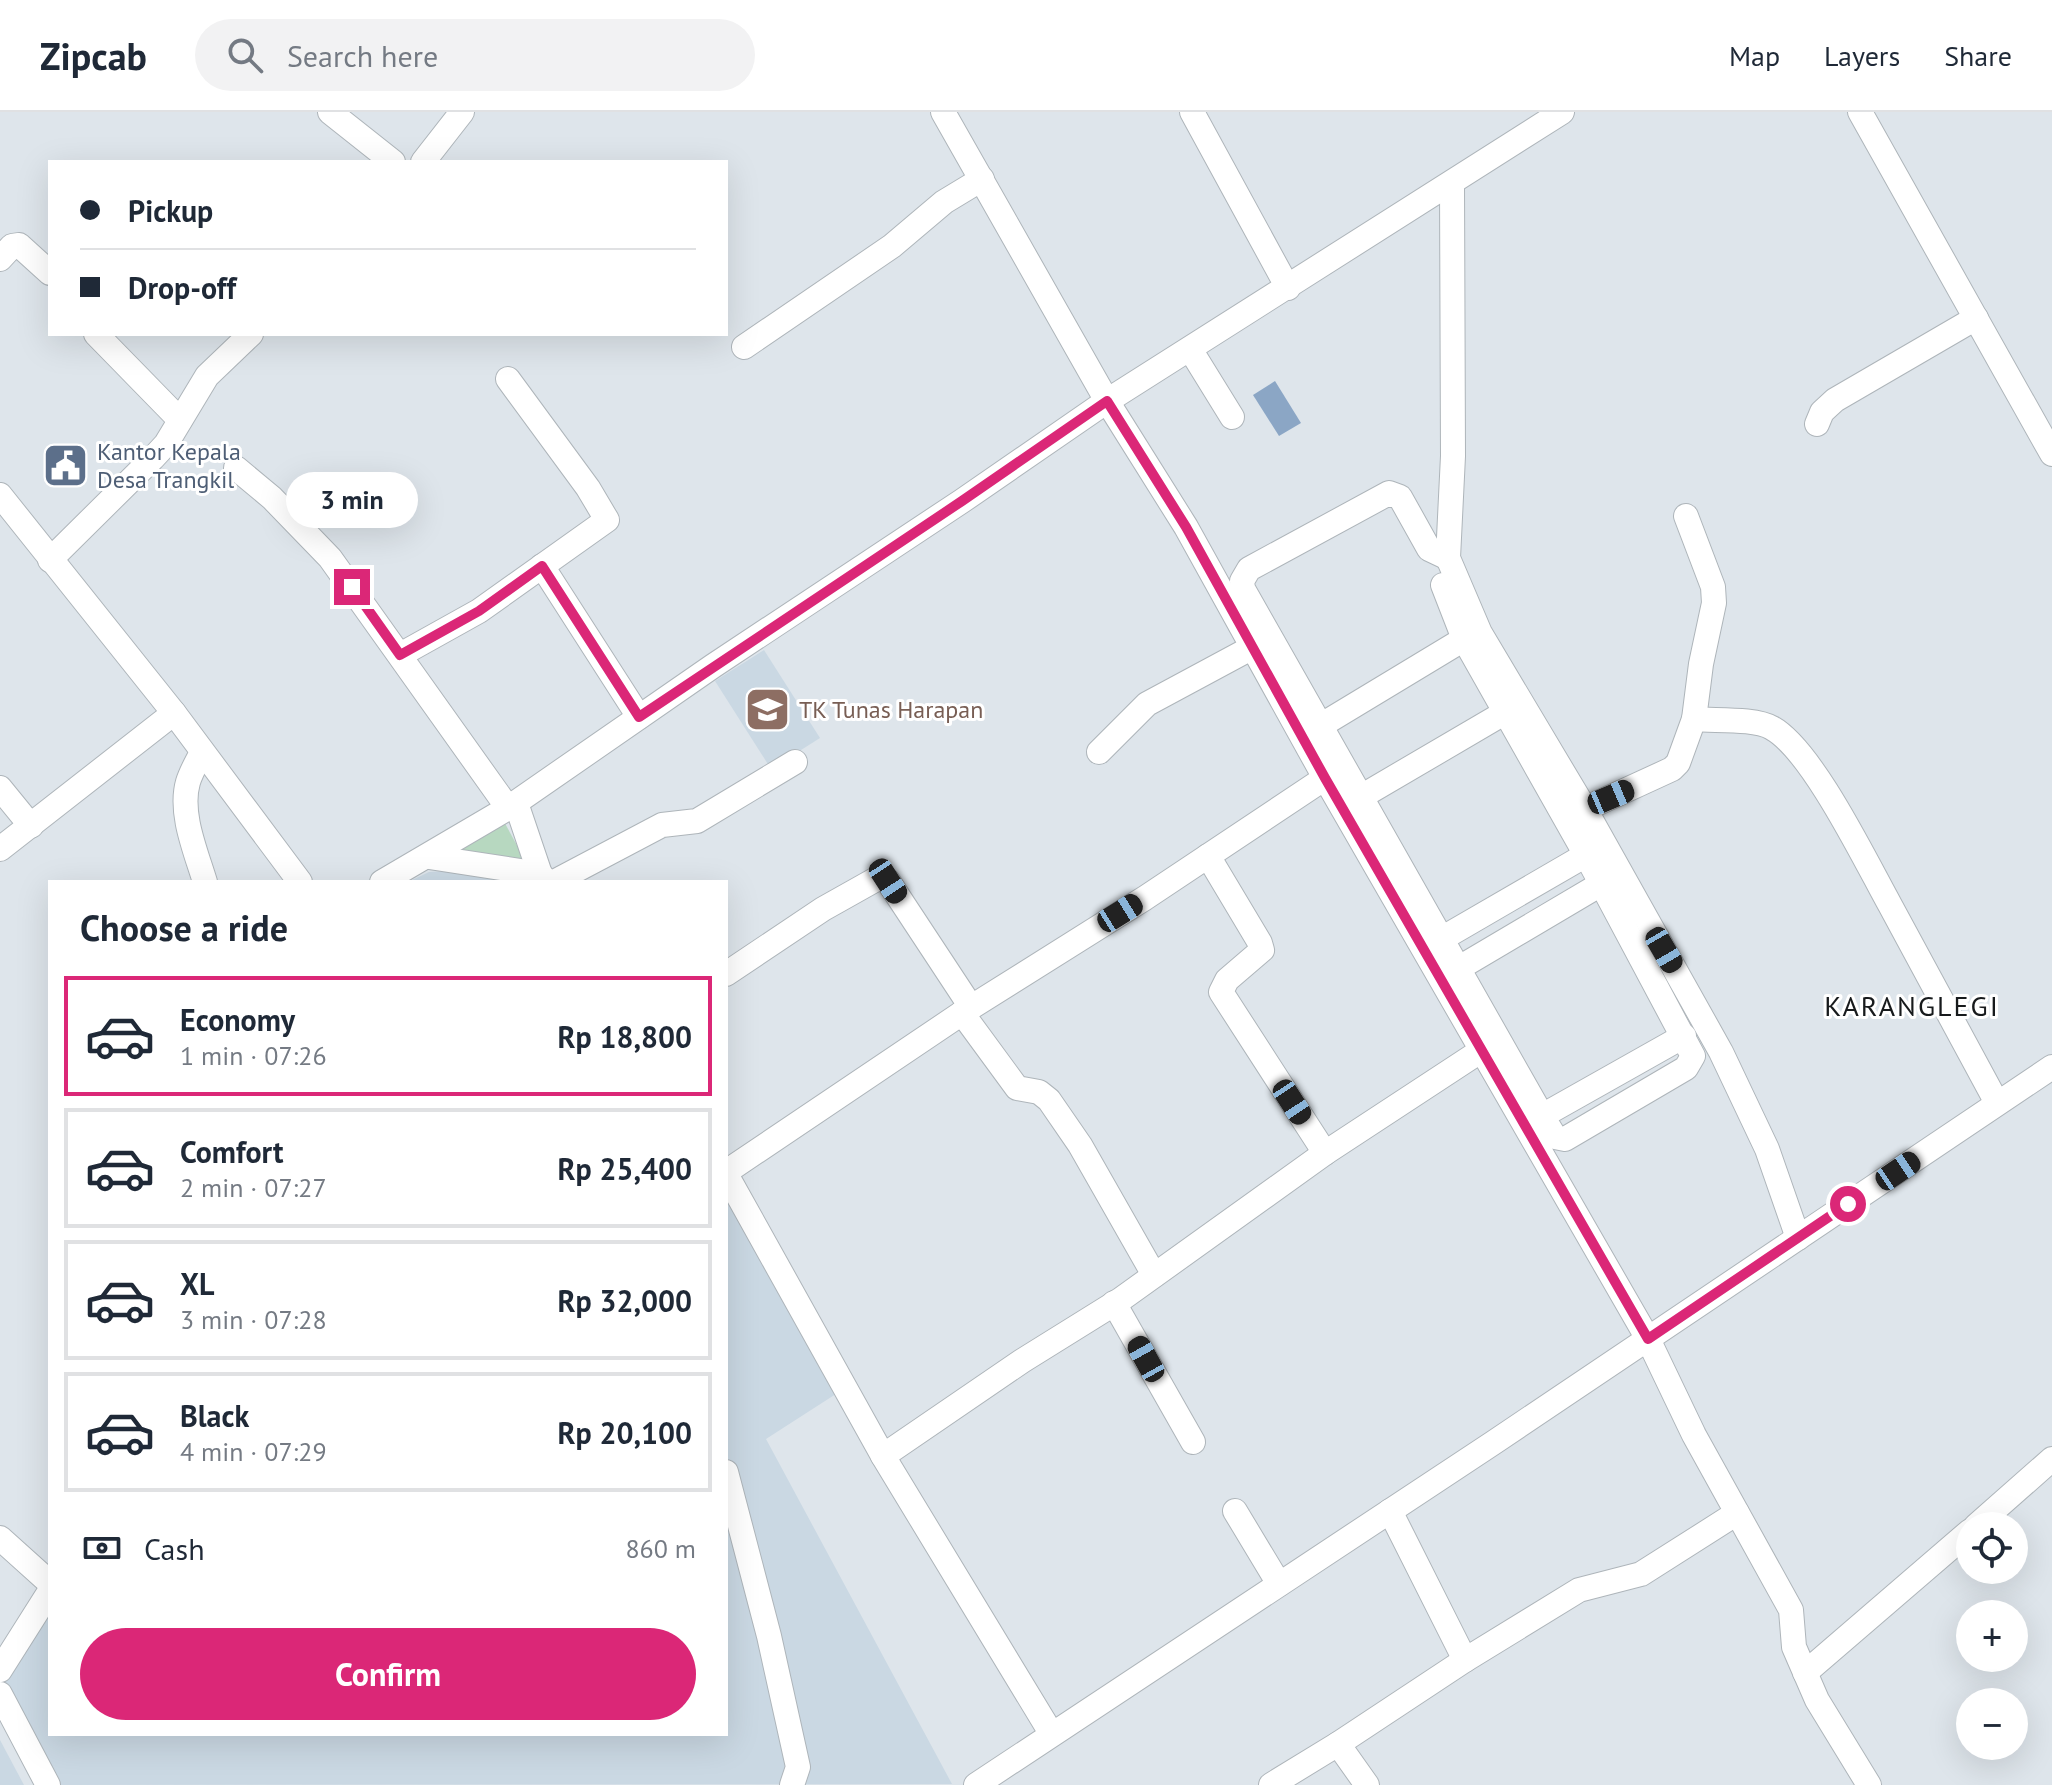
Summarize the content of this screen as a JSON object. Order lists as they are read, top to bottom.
{
  "districts": ["KARANGLEGI"],
  "places": {
    "public building": ["Kantor Kepala Desa Trangkil"],
    "school or university": ["TK Tunas Harapan"]
  },
  "page": {
    "header": "Zipcab",
    "search": "Search here",
    "nav": ["Map", "Layers", "Share"],
    "banner": ["Pickup", "Drop-off"],
    "bubble": "3 min",
    "heading": "Choose a ride",
    "list": [
      {
        "name": "Economy",
        "note": "1 min · 07:26",
        "value": "Rp 18,800"
      },
      {
        "name": "Comfort",
        "note": "2 min · 07:27",
        "value": "Rp 25,400"
      },
      {
        "name": "XL",
        "note": "3 min · 07:28",
        "value": "Rp 32,000"
      },
      {
        "name": "Black",
        "note": "4 min · 07:29",
        "value": "Rp 20,100"
      }
    ],
    "pay": ["Cash", "860 m"],
    "map_buttons": ["+", "−"],
    "buttons": "Confirm"
  }
}
